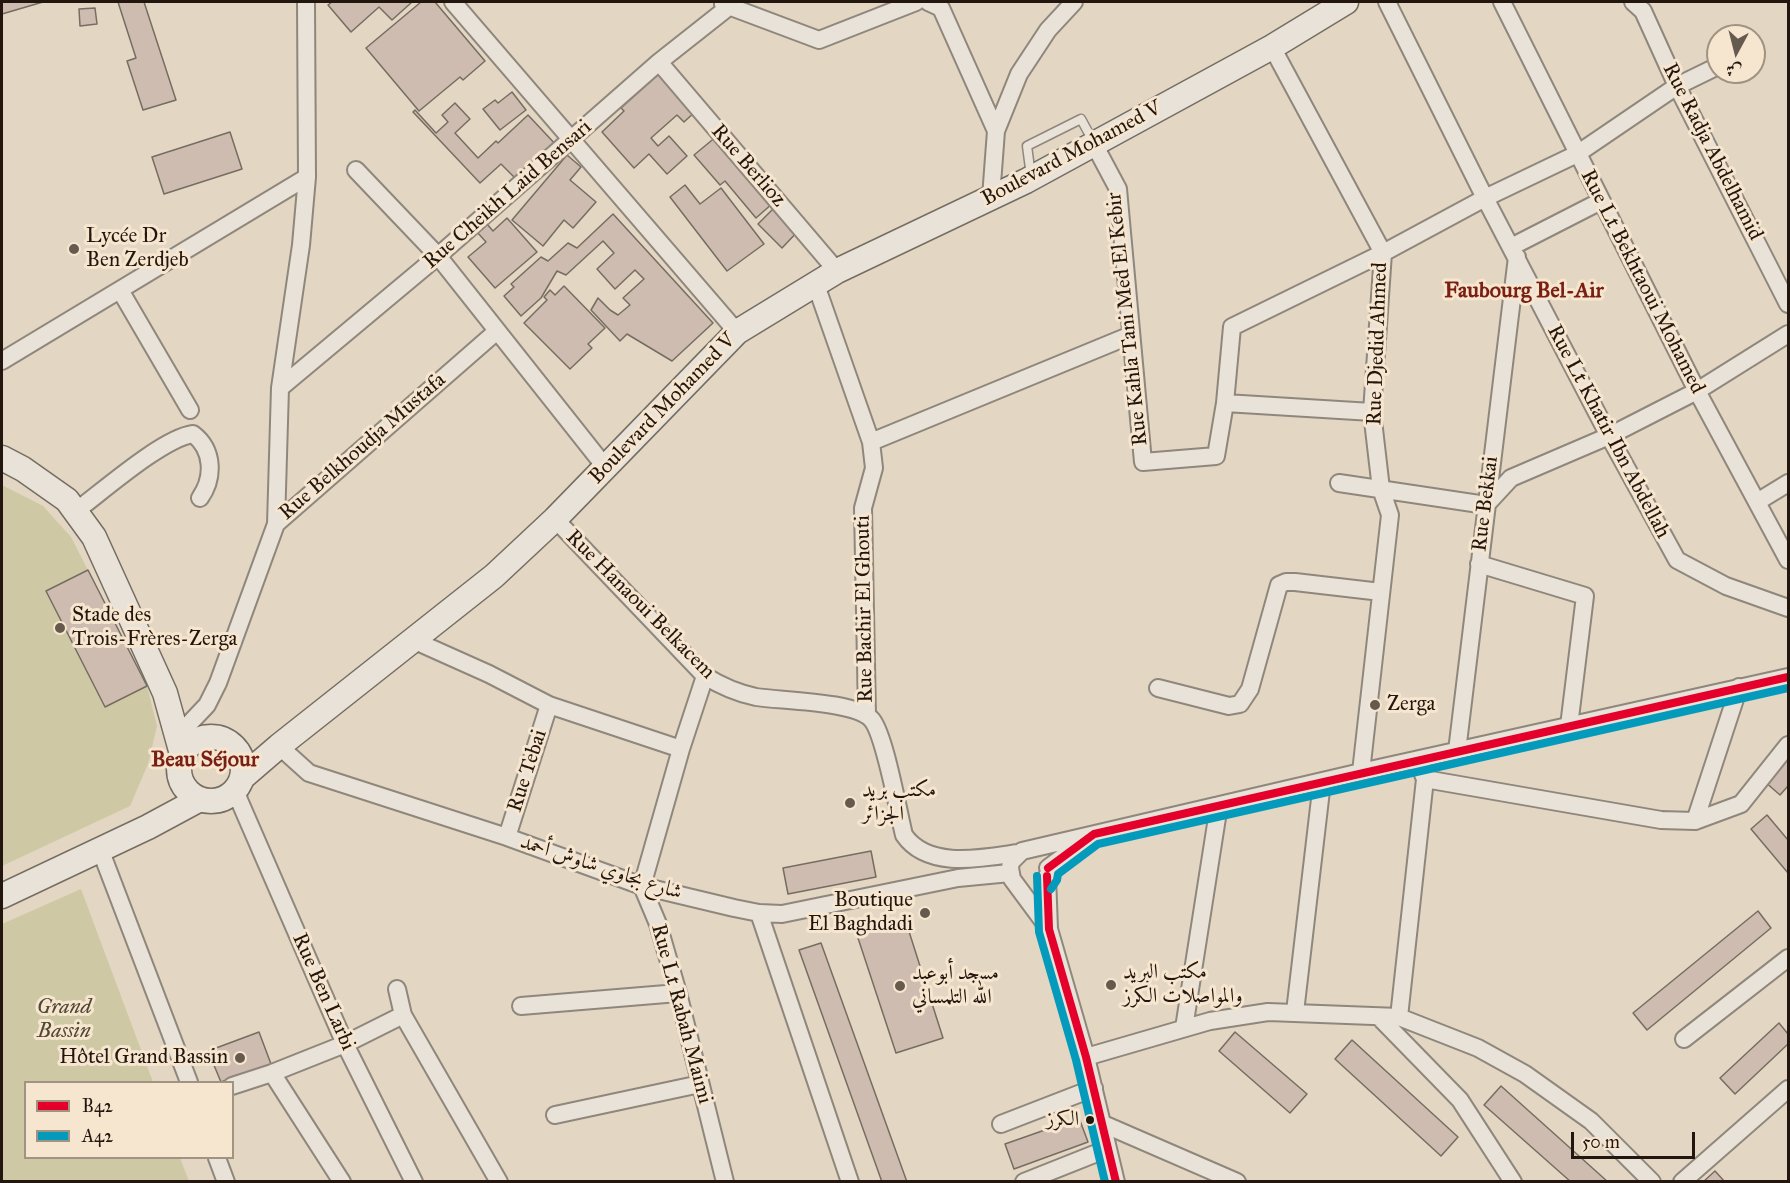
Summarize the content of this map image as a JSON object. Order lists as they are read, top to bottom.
{
  "streets": {
    "main road": ["Boulevard Mohamed V"],
    "street": [
      "Rue Radja Abdelhamid",
      "Rue Berlioz",
      "Rue Cheikh Laid Bensari",
      "Rue Lt Bekhtaoui Mohamed",
      "Rue Kahla Tani Med El Kebir",
      "Rue Djedid Ahmed",
      "Rue Lt Khatir Ibn Abdellah",
      "Rue Belkhoudja Mustafa",
      "Rue Bekkai",
      "Rue Hanaoui Belkacem",
      "Rue Bachir El Ghouti",
      "Rue Tebai",
      "شارع بجاوي شاوش أحمد",
      "Rue Ben Larbi",
      "Rue Lt Rabah Maimi"
    ]
  },
  "crossings": [
    ["Boulevard Mohamed V", "Rue Berlioz"],
    ["Boulevard Mohamed V", "Rue Kahla Tani Med El Kebir"],
    ["Boulevard Mohamed V", "Rue Djedid Ahmed"],
    ["Boulevard Mohamed V", "Rue Hanaoui Belkacem"],
    ["Boulevard Mohamed V", "Rue Bachir El Ghouti"],
    ["Boulevard Mohamed V", "شارع بجاوي شاوش أحمد"],
    ["Boulevard Mohamed V", "Rue Ben Larbi"],
    ["Rue Berlioz", "Rue Cheikh Laid Bensari"],
    ["Rue Cheikh Laid Bensari", "Rue Belkhoudja Mustafa"],
    ["Rue Lt Khatir Ibn Abdellah", "Rue Bekkai"],
    ["Rue Hanaoui Belkacem", "Rue Bachir El Ghouti"],
    ["Rue Bachir El Ghouti", "شارع بجاوي شاوش أحمد"],
    ["Rue Tebai", "شارع بجاوي شاوش أحمد"],
    ["شارع بجاوي شاوش أحمد", "Rue Lt Rabah Maimi"]
  ],
  "districts": ["Faubourg Bel-Air", "Beau Séjour"],
  "parks": ["Grand Bassin"],
  "places": [
    "Lycée Dr Ben Zerdjeb",
    "Stade des Trois-Frères-Zerga",
    "Zerga",
    "مكتب بريد الجزائر",
    "Boutique El Baghdadi",
    "مكتب البريد والمواصلات الكرز",
    "مسجد أبوعبد الله التلمساني",
    "Hôtel Grand Bassin",
    "الكرز"
  ],
  "lines": ["transit line B42", "transit line A42"],
  "legend": ["B42", "A42"],
  "scale_bar": "50 m",
  "north": "bottom"
}
